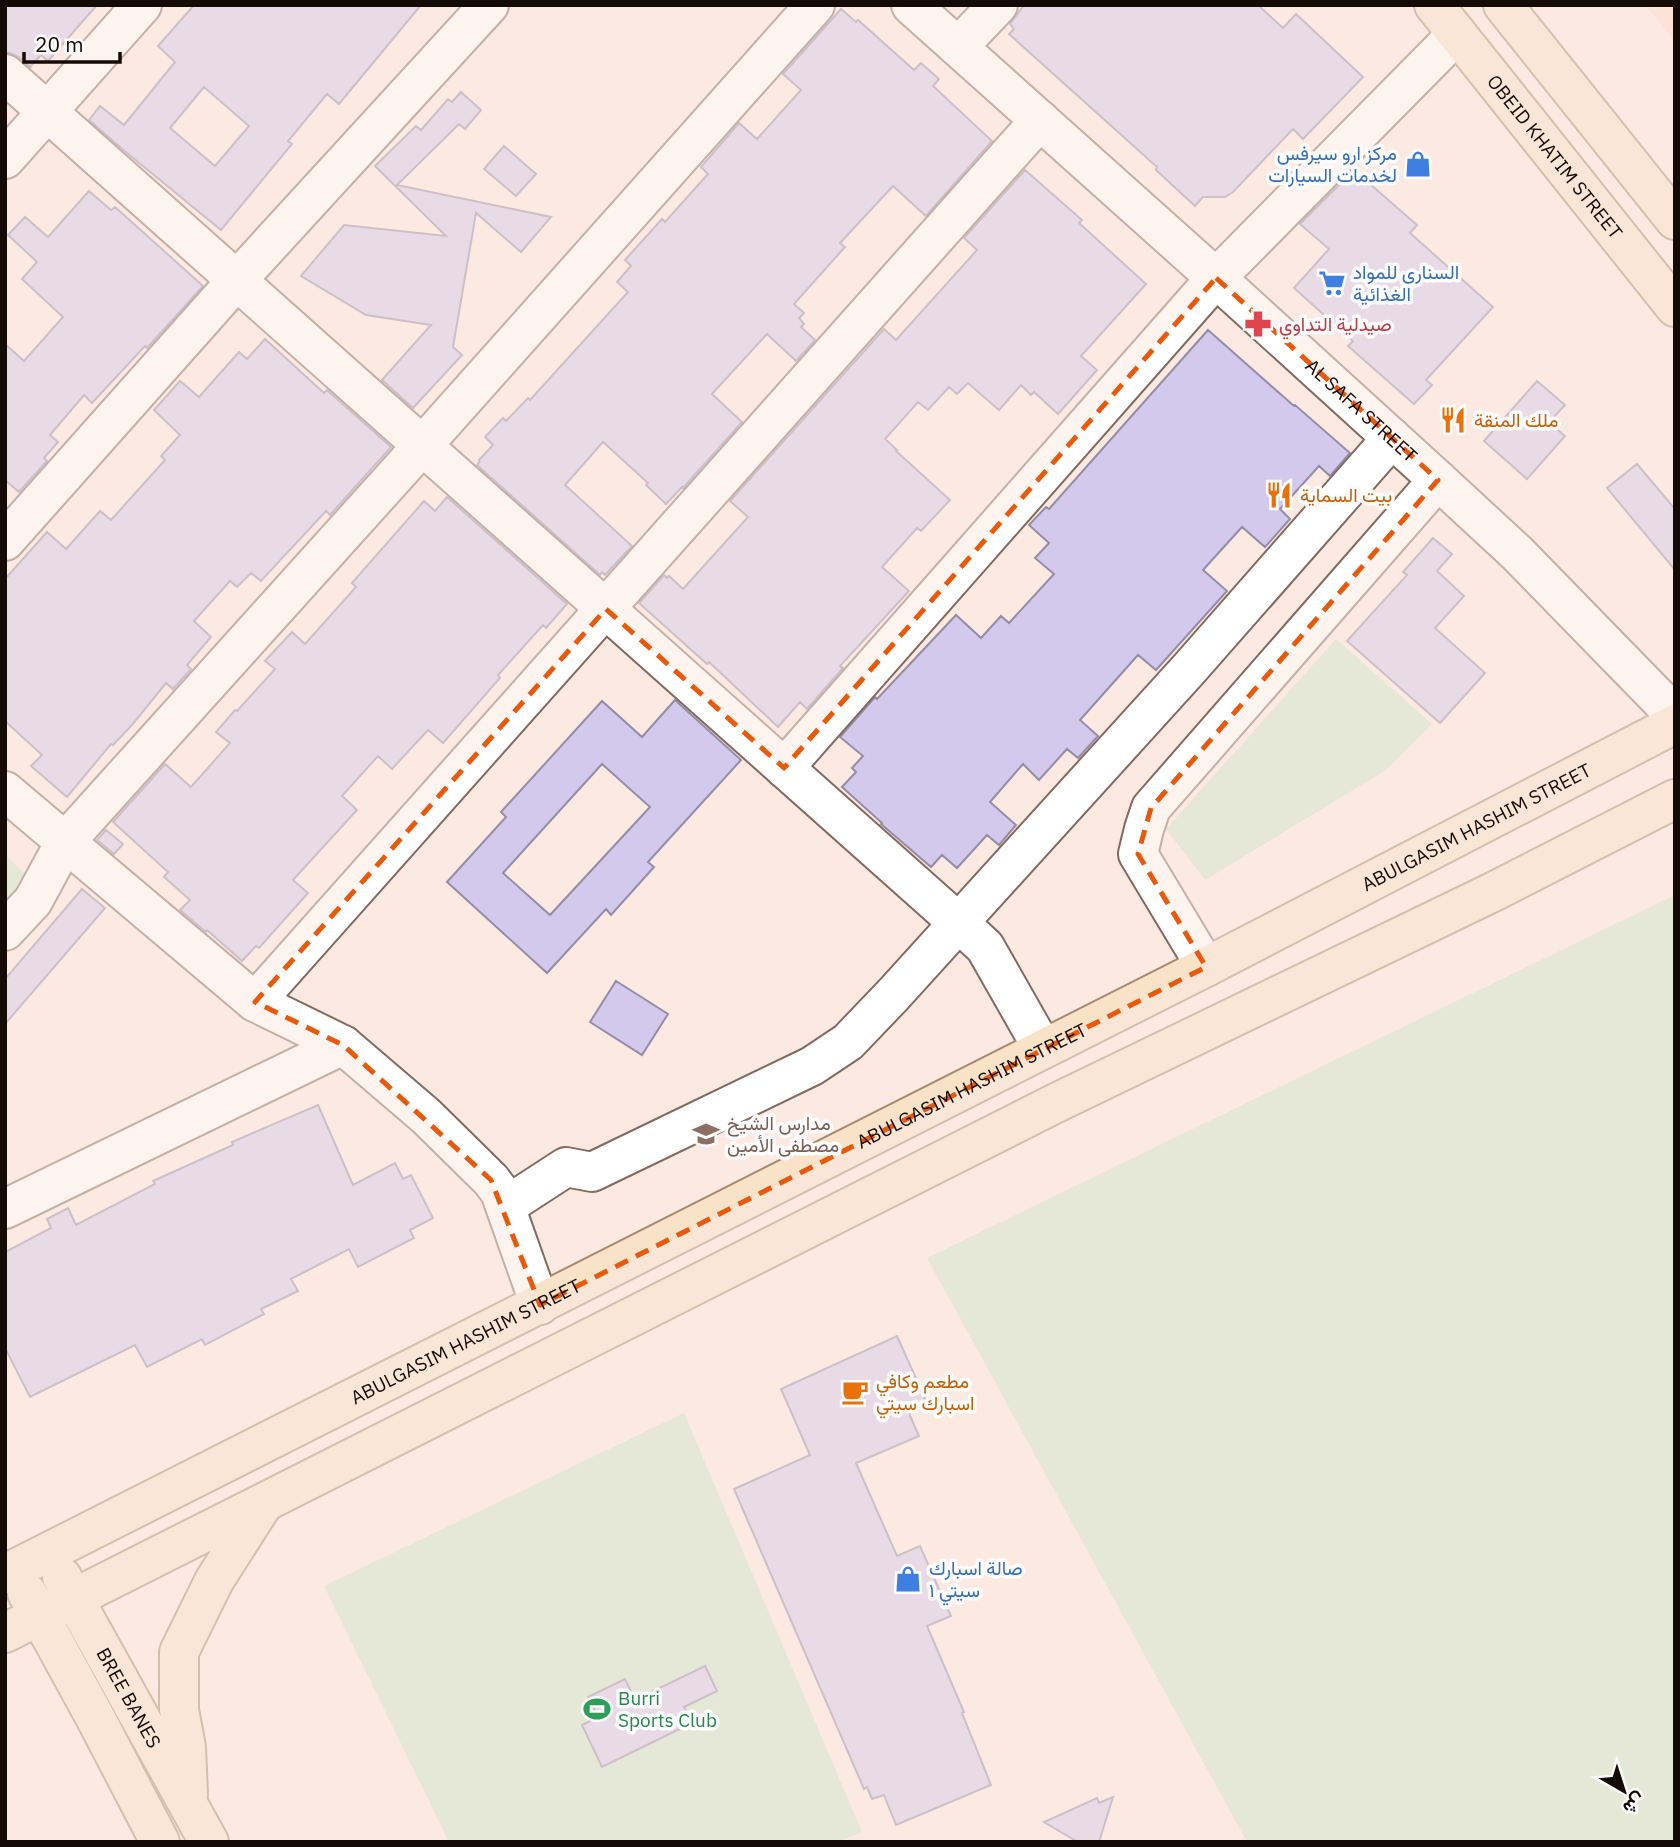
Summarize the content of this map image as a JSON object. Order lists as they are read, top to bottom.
{
  "streets": {
    "main road": ["OBEID KHATIM STREET", "ABULGASIM HASHIM STREET", "BREE BANES"],
    "street": ["AL SAFA STREET"]
  },
  "crossings": [
    ["ABULGASIM HASHIM STREET", "BREE BANES"]
  ],
  "places": {
    "shop": ["مركز ارو سيرفس لخدمات السيارات", "صالة اسبارك سيتي ١"],
    "supermarket": ["السناري للمواد الغذائية"],
    "pharmacy": ["صيدلية التداوي"],
    "restaurant": ["ملك المنقة", "بيت السماية"],
    "school or university": ["مدارس الشيخ مصطفى الأمين"],
    "cafe": ["مطعم وكافي اسبارك سيتي"],
    "sports": ["Burri Sports Club"]
  },
  "scale_bar": "20 m",
  "north": "bottom right"
}
